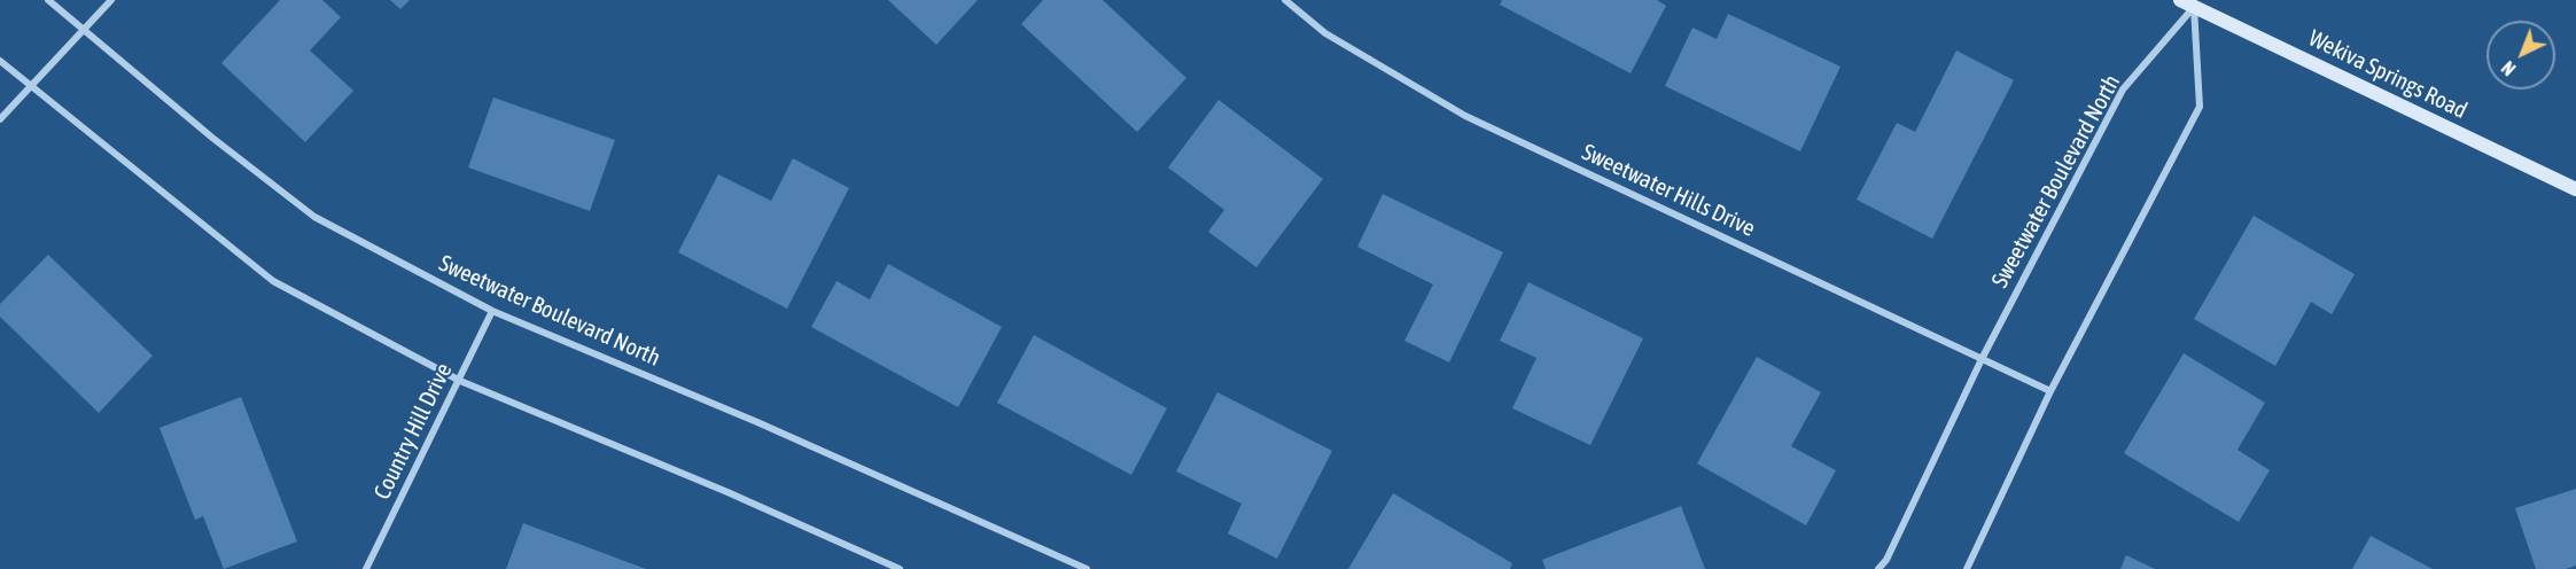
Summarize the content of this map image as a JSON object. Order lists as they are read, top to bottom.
{
  "streets": {
    "main road": ["Wekiva Springs Road"],
    "street": ["Sweetwater Boulevard North", "Sweetwater Hills Drive", "Country Hill Drive"]
  },
  "crossings": [
    ["Wekiva Springs Road", "Sweetwater Boulevard North"],
    ["Sweetwater Boulevard North", "Sweetwater Hills Drive"],
    ["Sweetwater Boulevard North", "Country Hill Drive"]
  ],
  "north": "bottom left"
}
